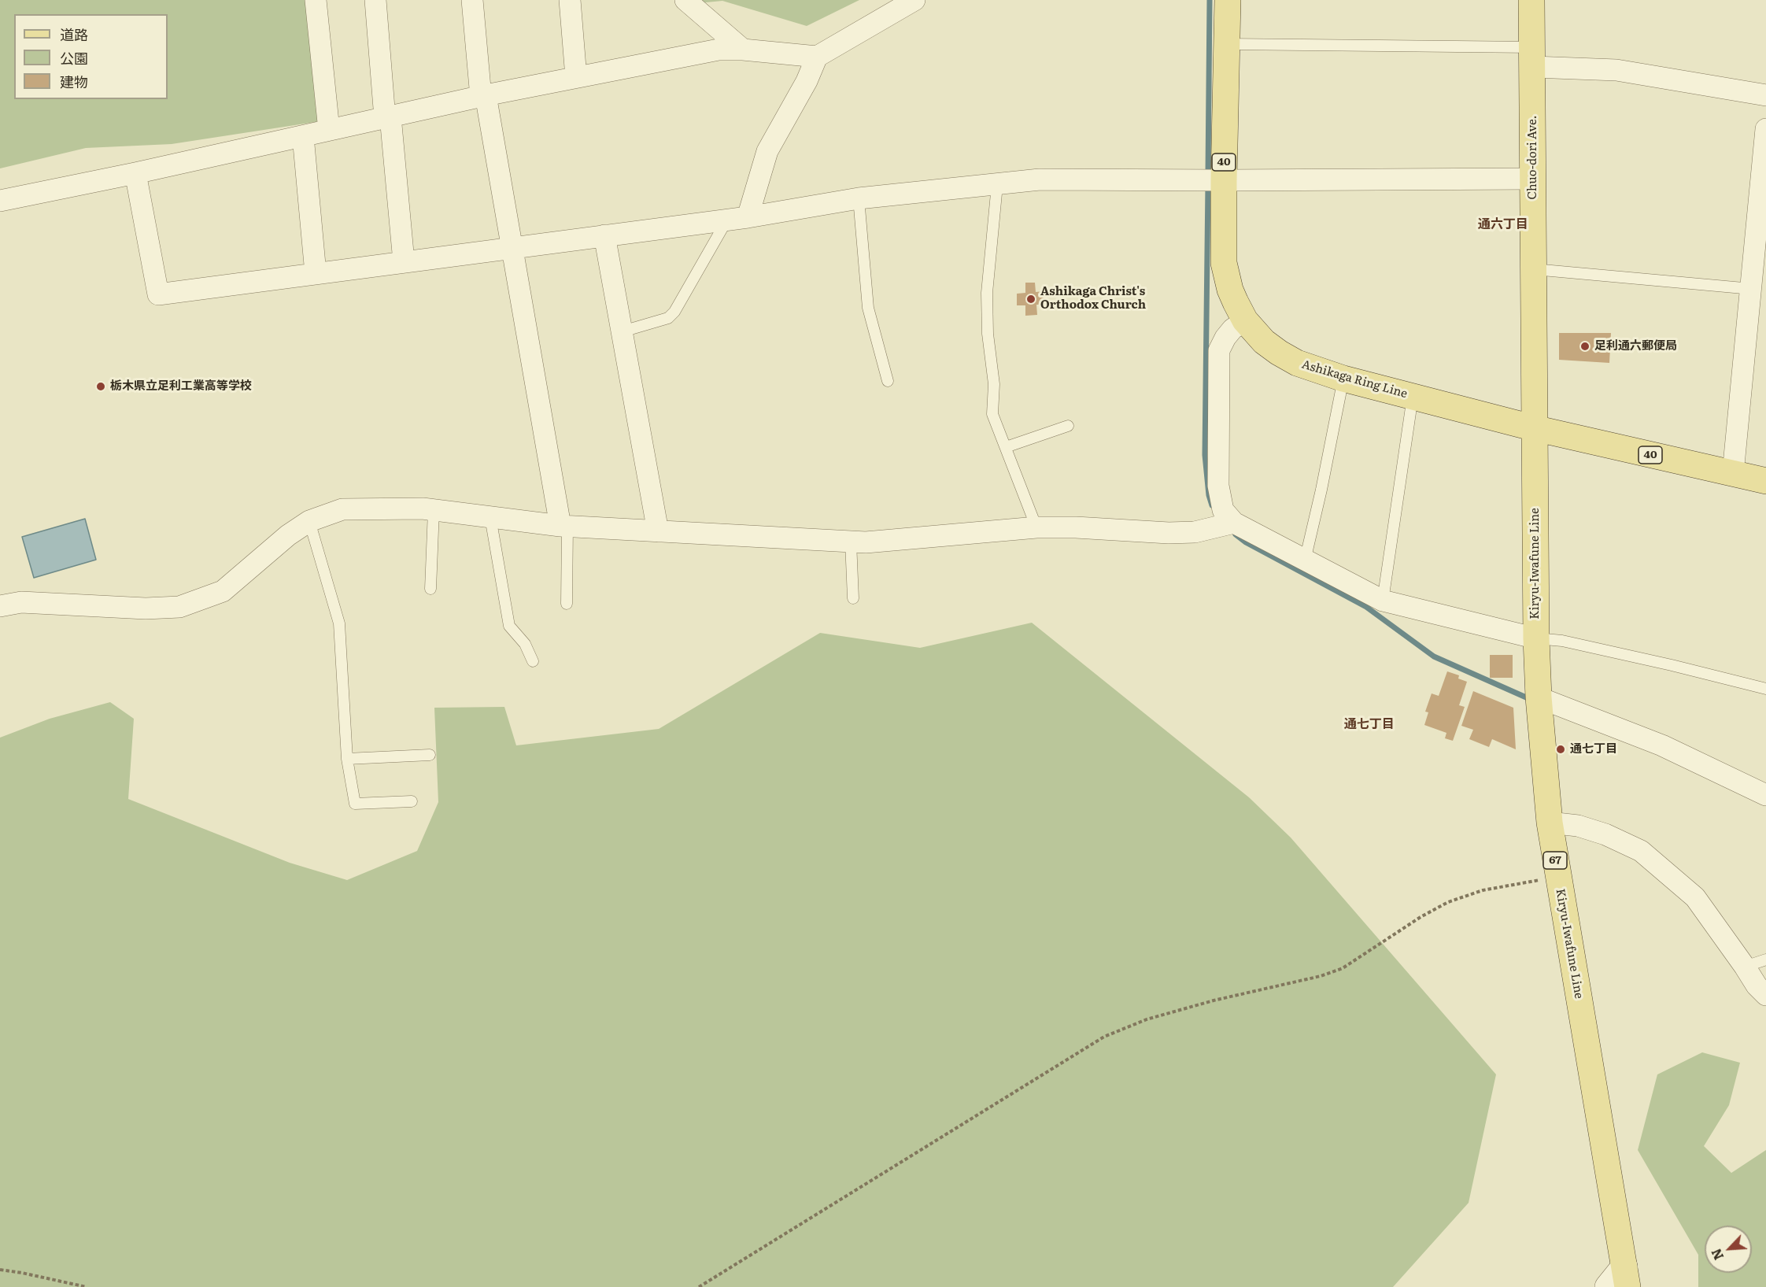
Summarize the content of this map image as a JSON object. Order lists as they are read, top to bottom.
{
  "streets": {
    "main road": [
      "Chuo-dori Ave.",
      "40",
      "Ashikaga Ring Line",
      "Kiryu-Iwafune Line",
      "67"
    ]
  },
  "crossings": [
    ["Chuo-dori Ave.", "Ashikaga Ring Line"],
    ["Chuo-dori Ave.", "Kiryu-Iwafune Line"],
    ["Ashikaga Ring Line", "Kiryu-Iwafune Line"]
  ],
  "districts": ["通六丁目", "通七丁目"],
  "places": [
    "Ashikaga Christ's Orthodox Church",
    "足利通六郵便局",
    "栃木県立足利工業高等学校",
    "通七丁目"
  ],
  "legend": ["道路", "公園", "建物"],
  "north": "bottom left"
}
